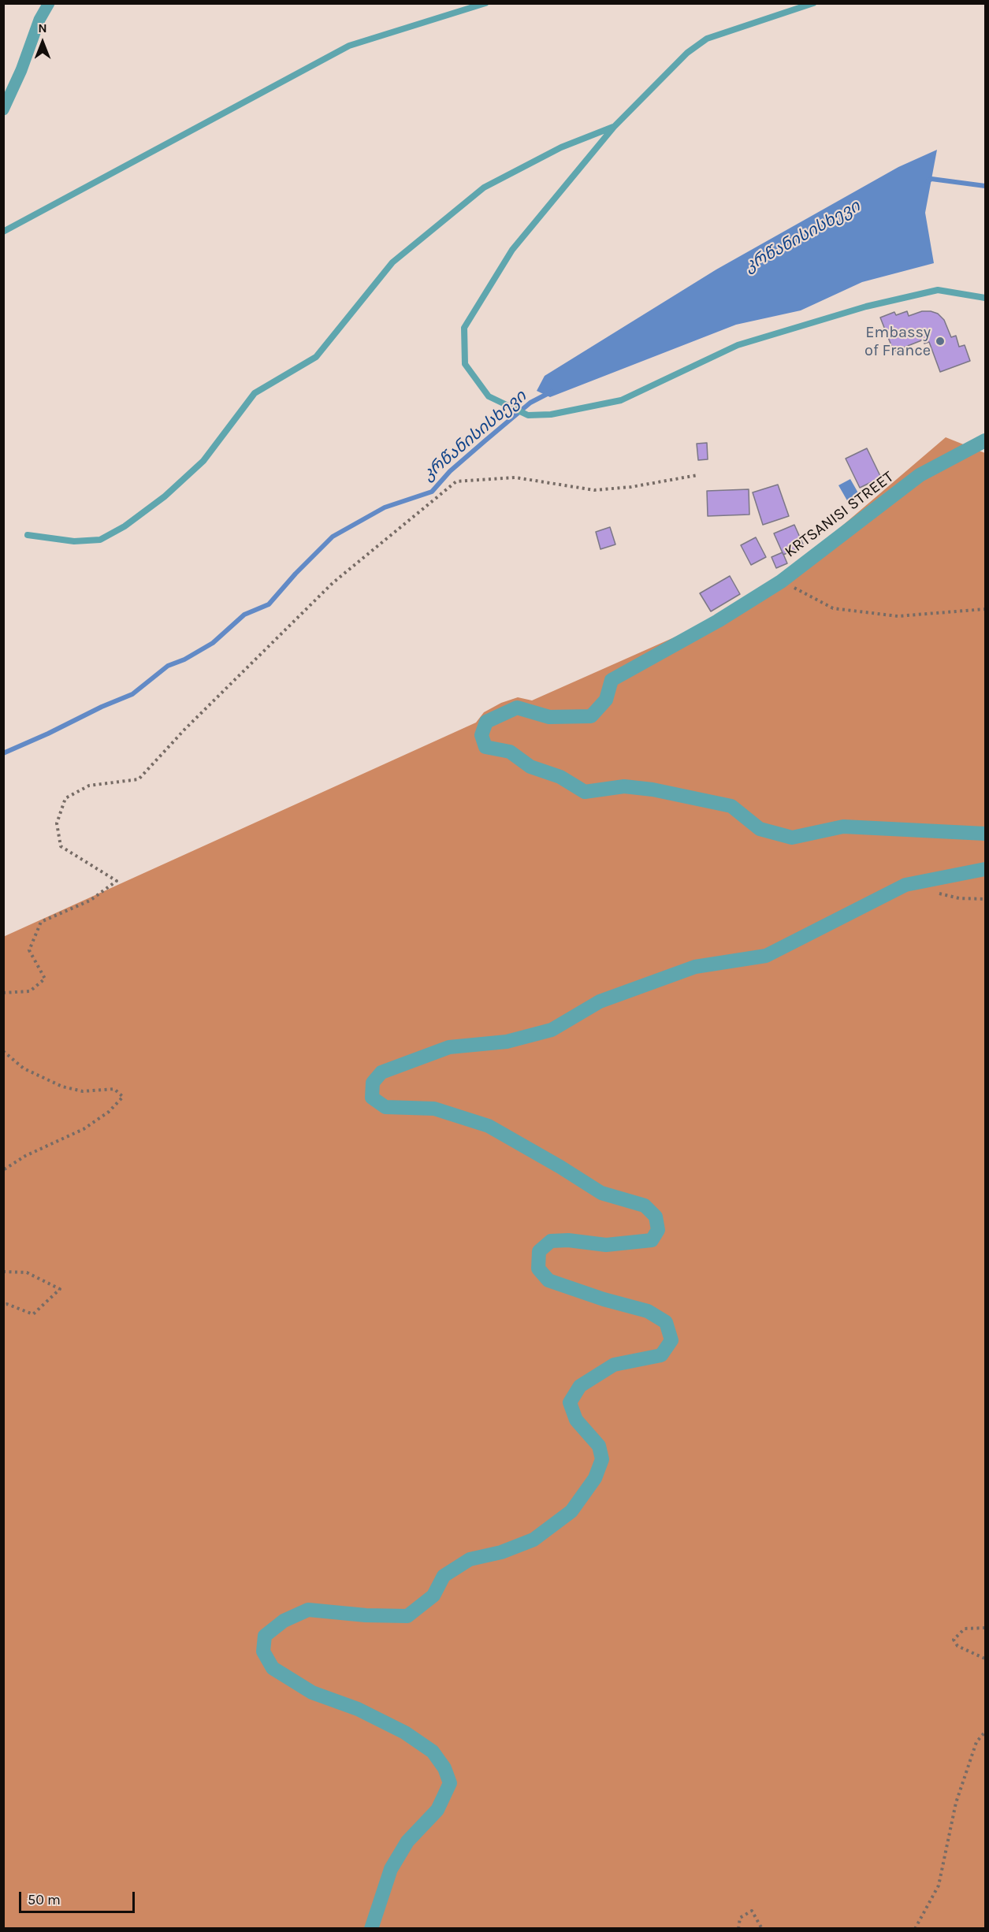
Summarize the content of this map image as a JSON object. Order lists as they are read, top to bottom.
{
  "streets": {
    "street": ["KRTSANISI STREET"]
  },
  "water": ["კრწანისისხევი"],
  "places": ["Embassy of France"],
  "scale_bar": "50 m",
  "north": "top"
}
